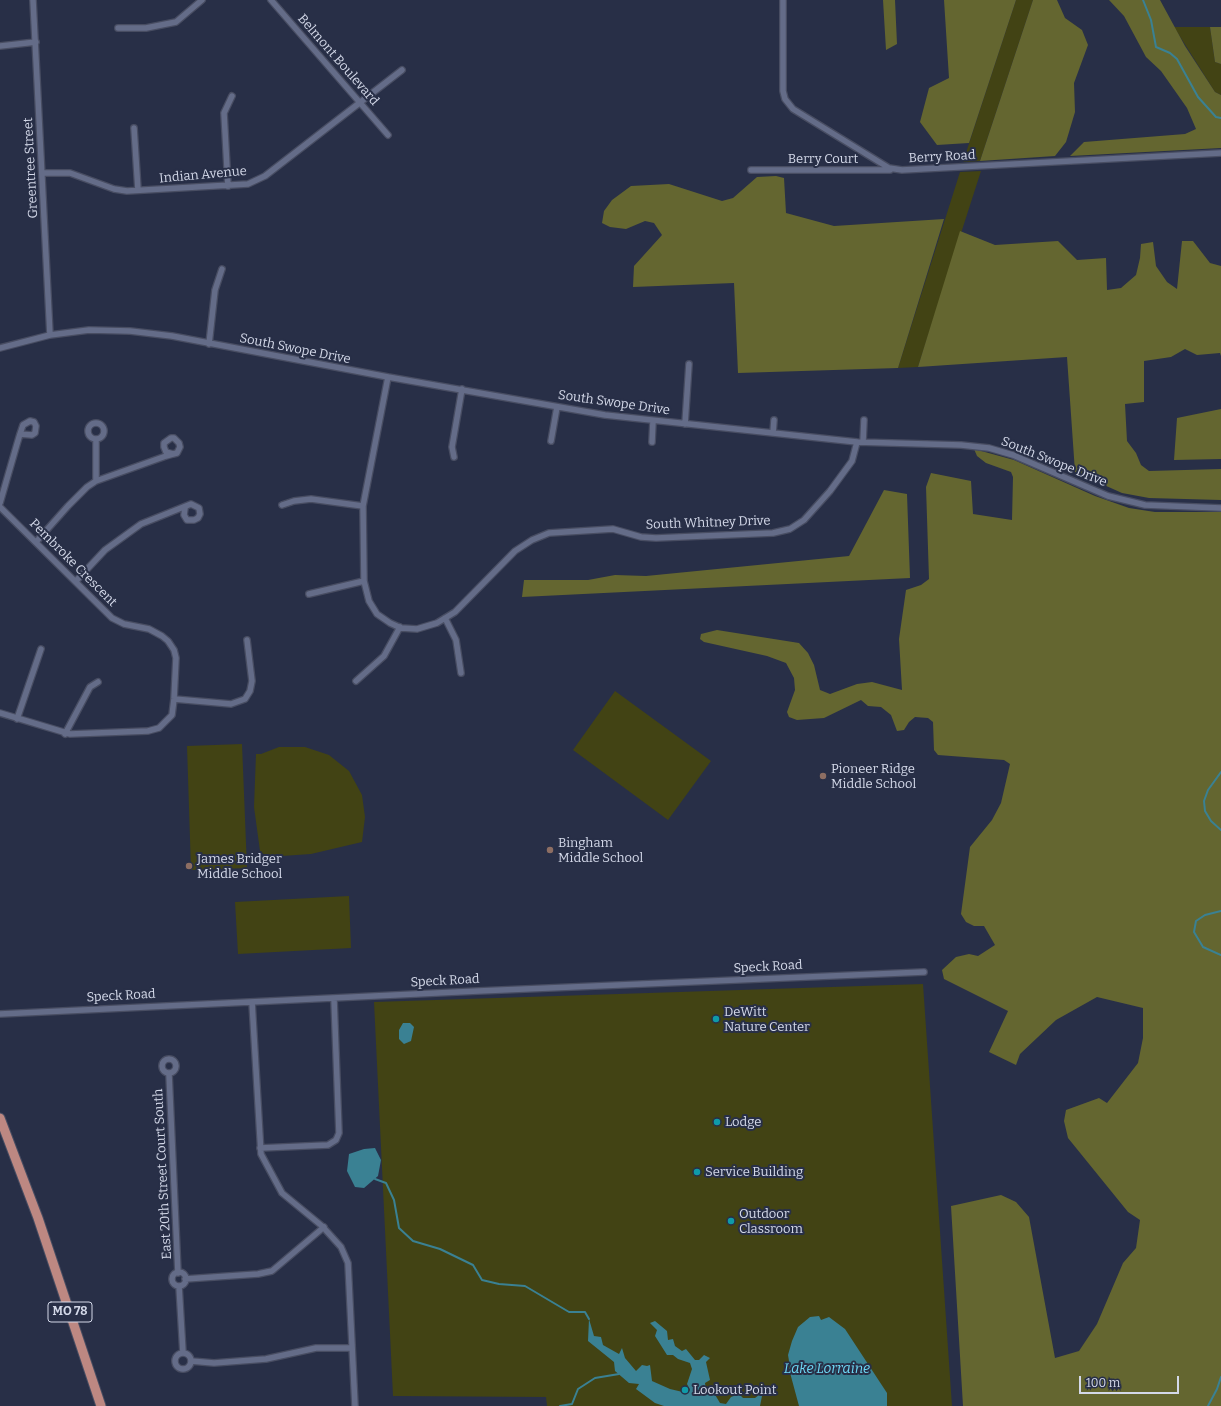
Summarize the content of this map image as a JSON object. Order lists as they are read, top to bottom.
{
  "streets": {
    "main road": ["MO 78"],
    "street": [
      "Belmont Boulevard",
      "Berry Road",
      "Berry Court",
      "Greentree Street",
      "Indian Avenue",
      "South Swope Drive",
      "South Whitney Drive",
      "Pembroke Crescent",
      "Speck Road",
      "East 20th Street Court South"
    ]
  },
  "crossings": [
    ["Belmont Boulevard", "Indian Avenue"],
    ["Berry Road", "Berry Court"],
    ["Greentree Street", "Indian Avenue"],
    ["Greentree Street", "South Swope Drive"],
    ["South Swope Drive", "South Whitney Drive"]
  ],
  "water": ["Lake Lorraine"],
  "places": [
    "Pioneer Ridge Middle School",
    "Bingham Middle School",
    "James Bridger Middle School",
    "DeWitt Nature Center",
    "Lodge",
    "Service Building",
    "Outdoor Classroom",
    "Lookout Point"
  ],
  "scale_bar": "100 m"
}
